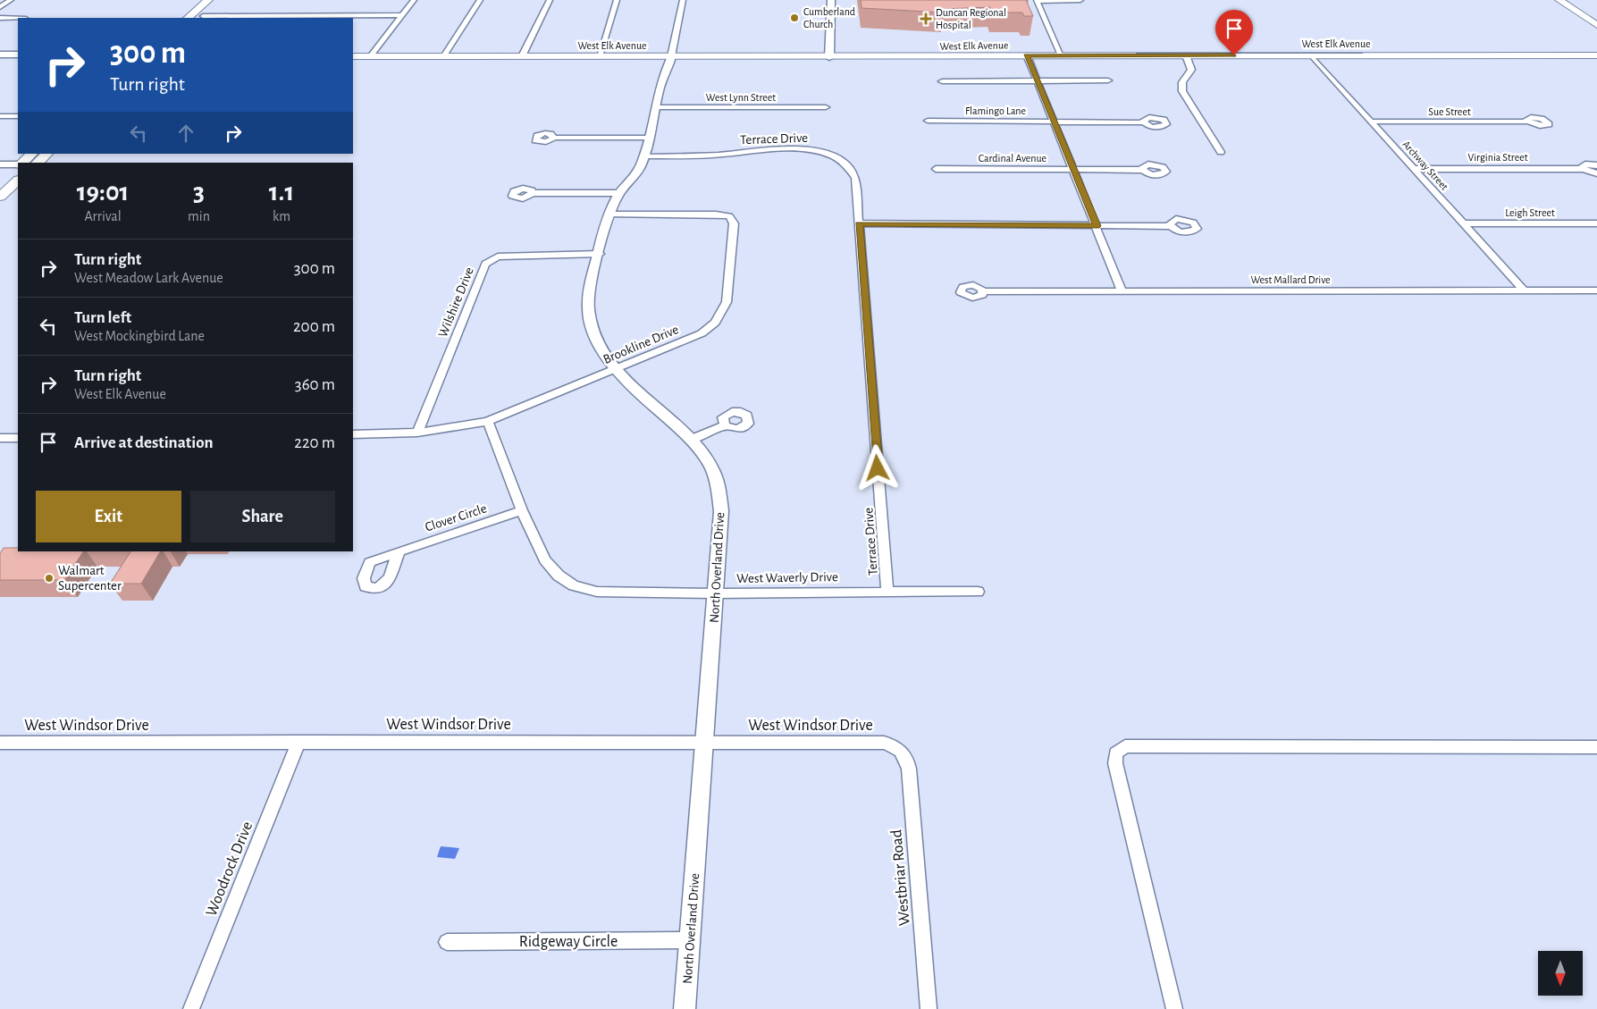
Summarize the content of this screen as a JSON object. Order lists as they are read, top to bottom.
{
  "streets": {
    "main road": ["West Elk Avenue"],
    "street": [
      "West Lynn Street",
      "Flamingo Lane",
      "Sue Street",
      "Terrace Drive",
      "Virginia Street",
      "Cardinal Avenue",
      "Archway Street",
      "Leigh Street",
      "West Mallard Drive",
      "Wilshire Drive",
      "Brookline Drive",
      "Clover Circle",
      "North Overland Drive",
      "West Waverly Drive",
      "West Windsor Drive",
      "Woodrock Drive",
      "Westbriar Road",
      "Ridgeway Circle"
    ]
  },
  "crossings": [
    ["West Elk Avenue", "Archway Street"],
    ["West Elk Avenue", "North Overland Drive"],
    ["West Lynn Street", "North Overland Drive"],
    ["Sue Street", "Archway Street"],
    ["Terrace Drive", "North Overland Drive"],
    ["Terrace Drive", "West Waverly Drive"],
    ["Virginia Street", "Archway Street"],
    ["Archway Street", "Leigh Street"],
    ["Archway Street", "West Mallard Drive"],
    ["Wilshire Drive", "Brookline Drive"],
    ["Wilshire Drive", "North Overland Drive"],
    ["Brookline Drive", "North Overland Drive"],
    ["Brookline Drive", "West Waverly Drive"],
    ["Clover Circle", "West Waverly Drive"],
    ["North Overland Drive", "West Waverly Drive"],
    ["North Overland Drive", "West Windsor Drive"],
    ["North Overland Drive", "Ridgeway Circle"],
    ["West Windsor Drive", "Woodrock Drive"],
    ["West Windsor Drive", "Westbriar Road"]
  ],
  "places": {
    "other": ["Cumberland Church", "Walmart Supercenter"],
    "health": ["Duncan Regional Hospital"]
  },
  "north": "bottom",
  "page": {
    "turn": ["300 m", "Turn right"],
    "eta": [
      "19:01",
      "Arrival",
      "3",
      "min",
      "1.1",
      "km"
    ],
    "list": [
      {
        "name": "Turn right",
        "note": "West Meadow Lark Avenue",
        "value": "300 m"
      },
      {
        "name": "Turn left",
        "note": "West Mockingbird Lane",
        "value": "200 m"
      },
      {
        "name": "Turn right",
        "note": "West Elk Avenue",
        "value": "360 m"
      },
      {
        "name": "Arrive at destination",
        "value": "220 m"
      }
    ],
    "buttons": ["Exit", "Share"]
  }
}
